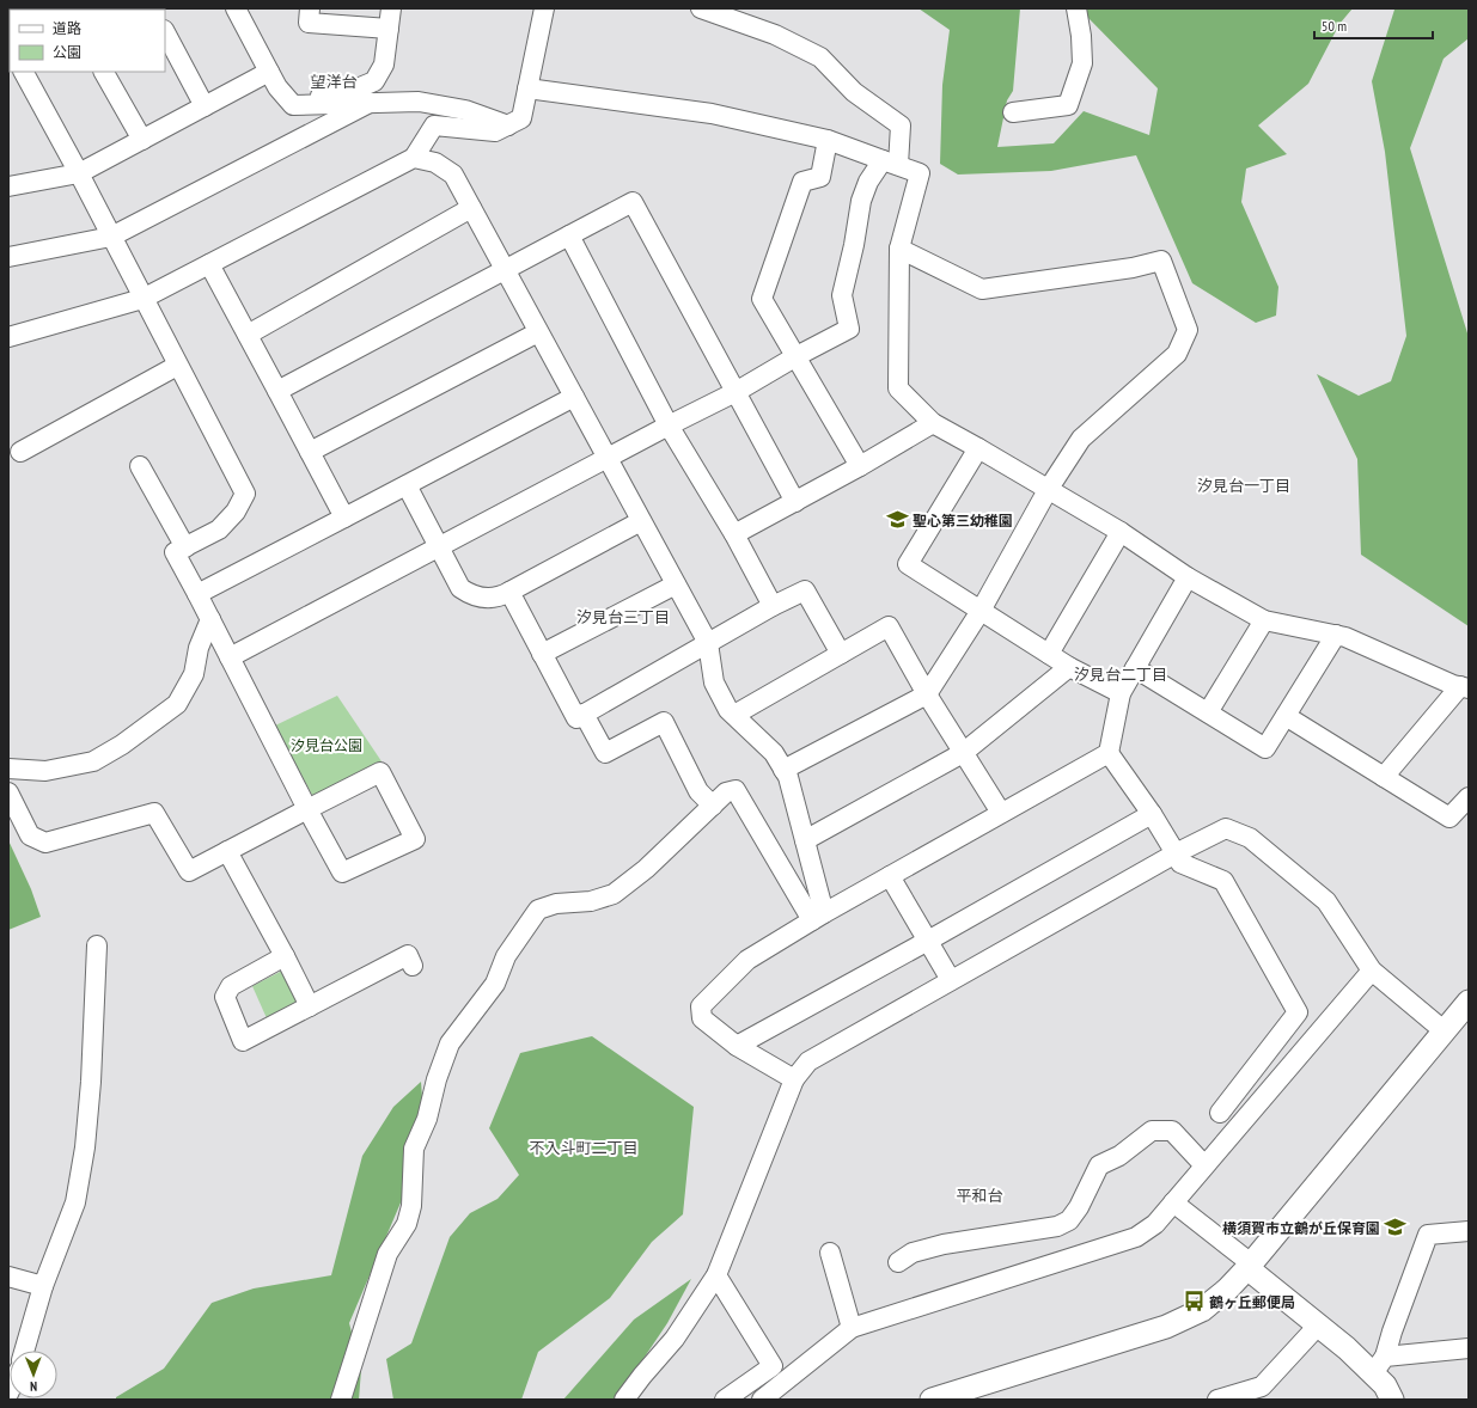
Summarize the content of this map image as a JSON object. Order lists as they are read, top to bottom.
{
  "districts": [
    "望洋台",
    "汐見台一丁目",
    "汐見台三丁目",
    "汐見台二丁目",
    "不入斗町二丁目",
    "平和台"
  ],
  "parks": ["汐見台公園"],
  "places": {
    "school or university": ["聖心第三幼稚園", "横須賀市立鶴が丘保育園"],
    "bus stop": ["鶴ヶ丘郵便局"]
  },
  "legend": ["道路", "公園"],
  "scale_bar": "50 m",
  "north": "bottom"
}
